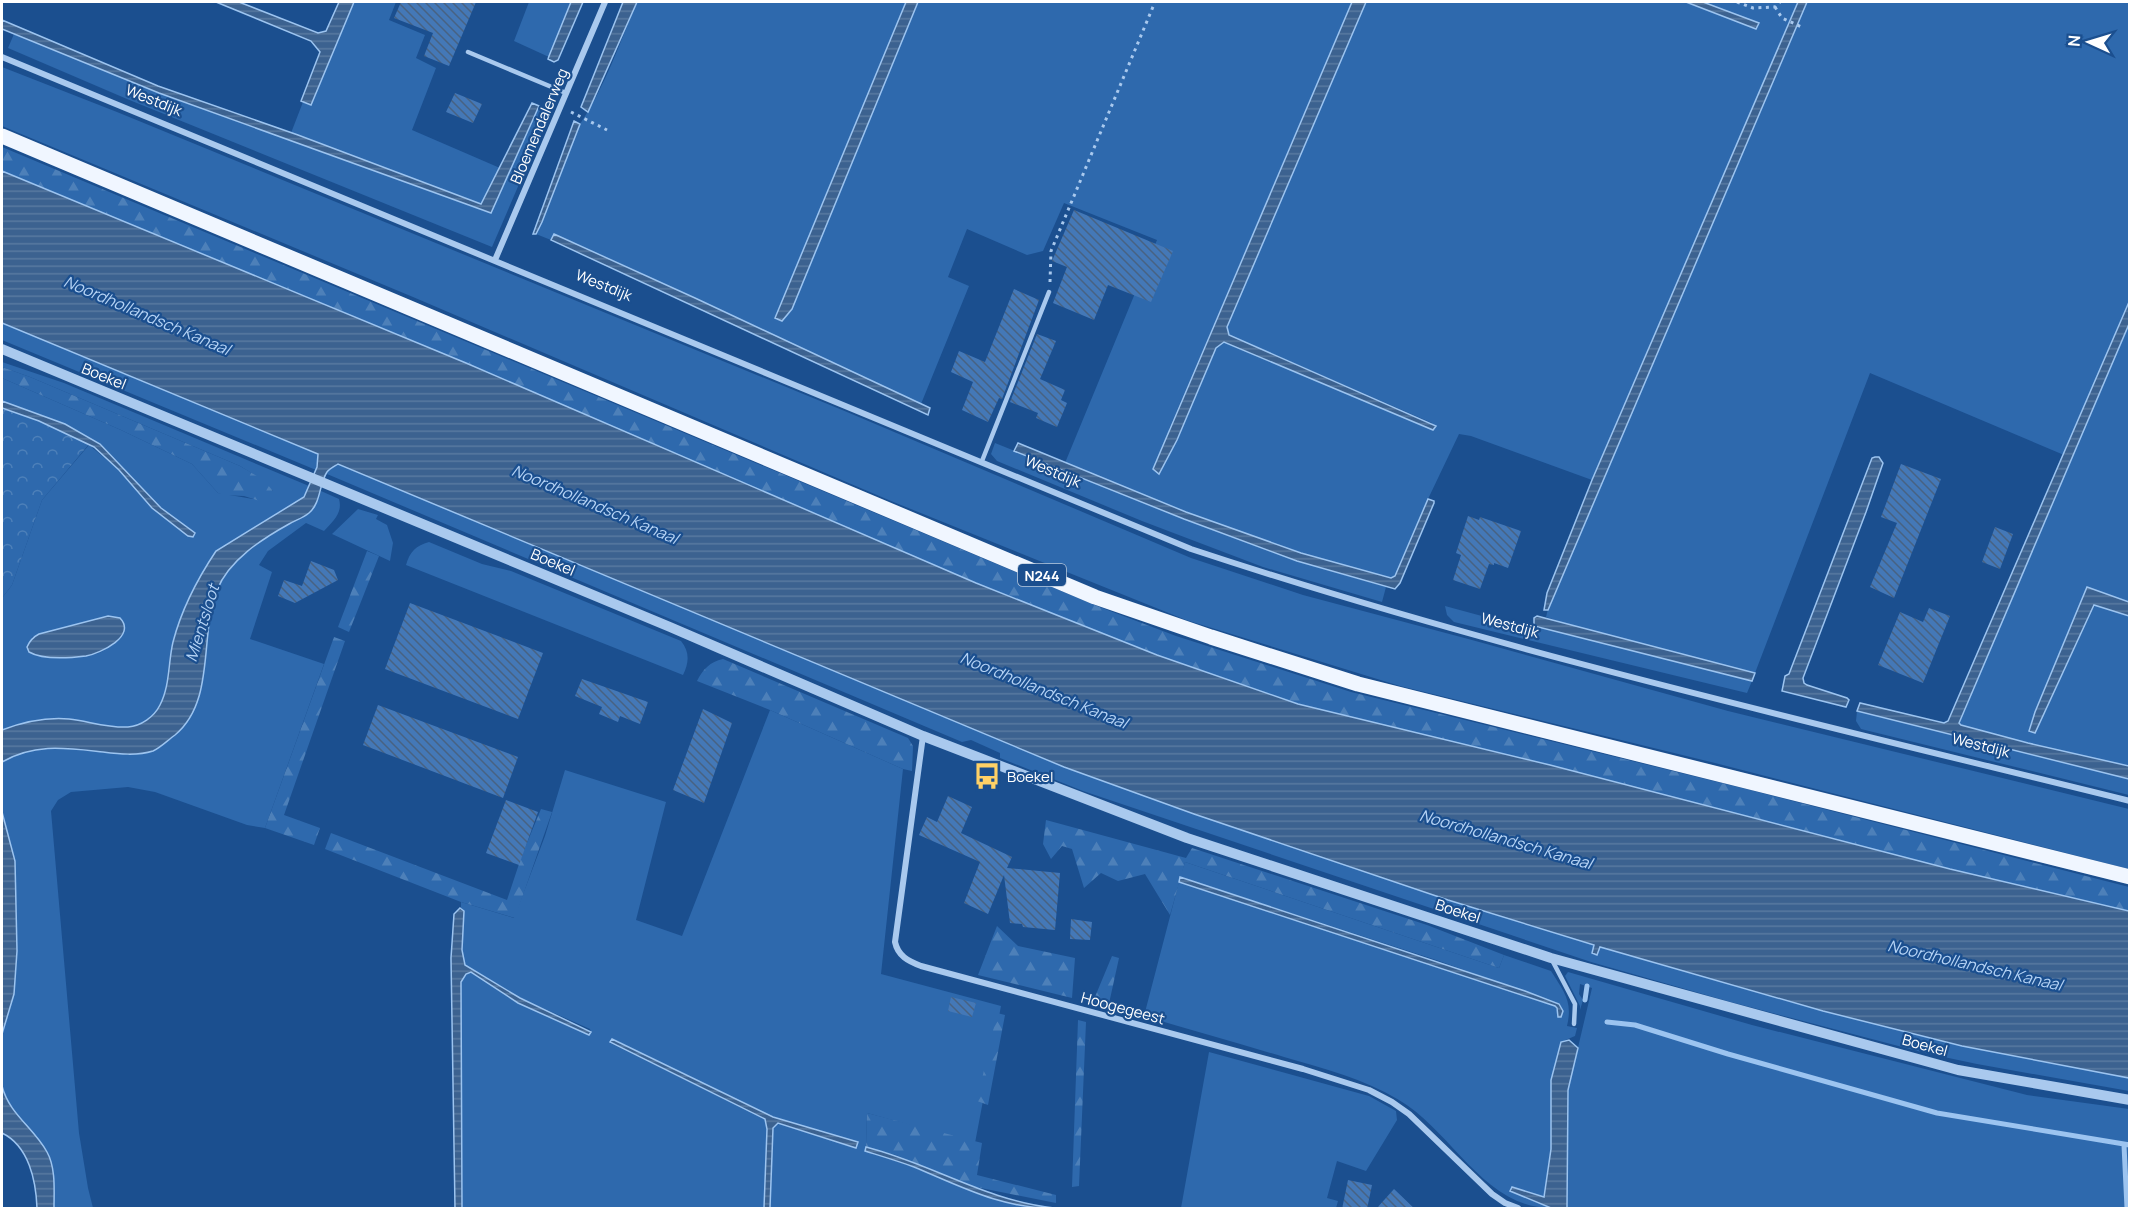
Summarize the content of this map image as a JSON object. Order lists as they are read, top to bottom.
{
  "streets": {
    "main road": ["N244"],
    "street": [
      "Westdijk",
      "Bloemendalerweg",
      "Boekel",
      "Hoogegeest"
    ]
  },
  "crossings": [
    ["Westdijk", "Bloemendalerweg"],
    ["Boekel", "Hoogegeest"]
  ],
  "water": ["Noordhollandsch Kanaal", "Mientsloot"],
  "places": {
    "bus stop": ["Boekel"]
  },
  "north": "left"
}
